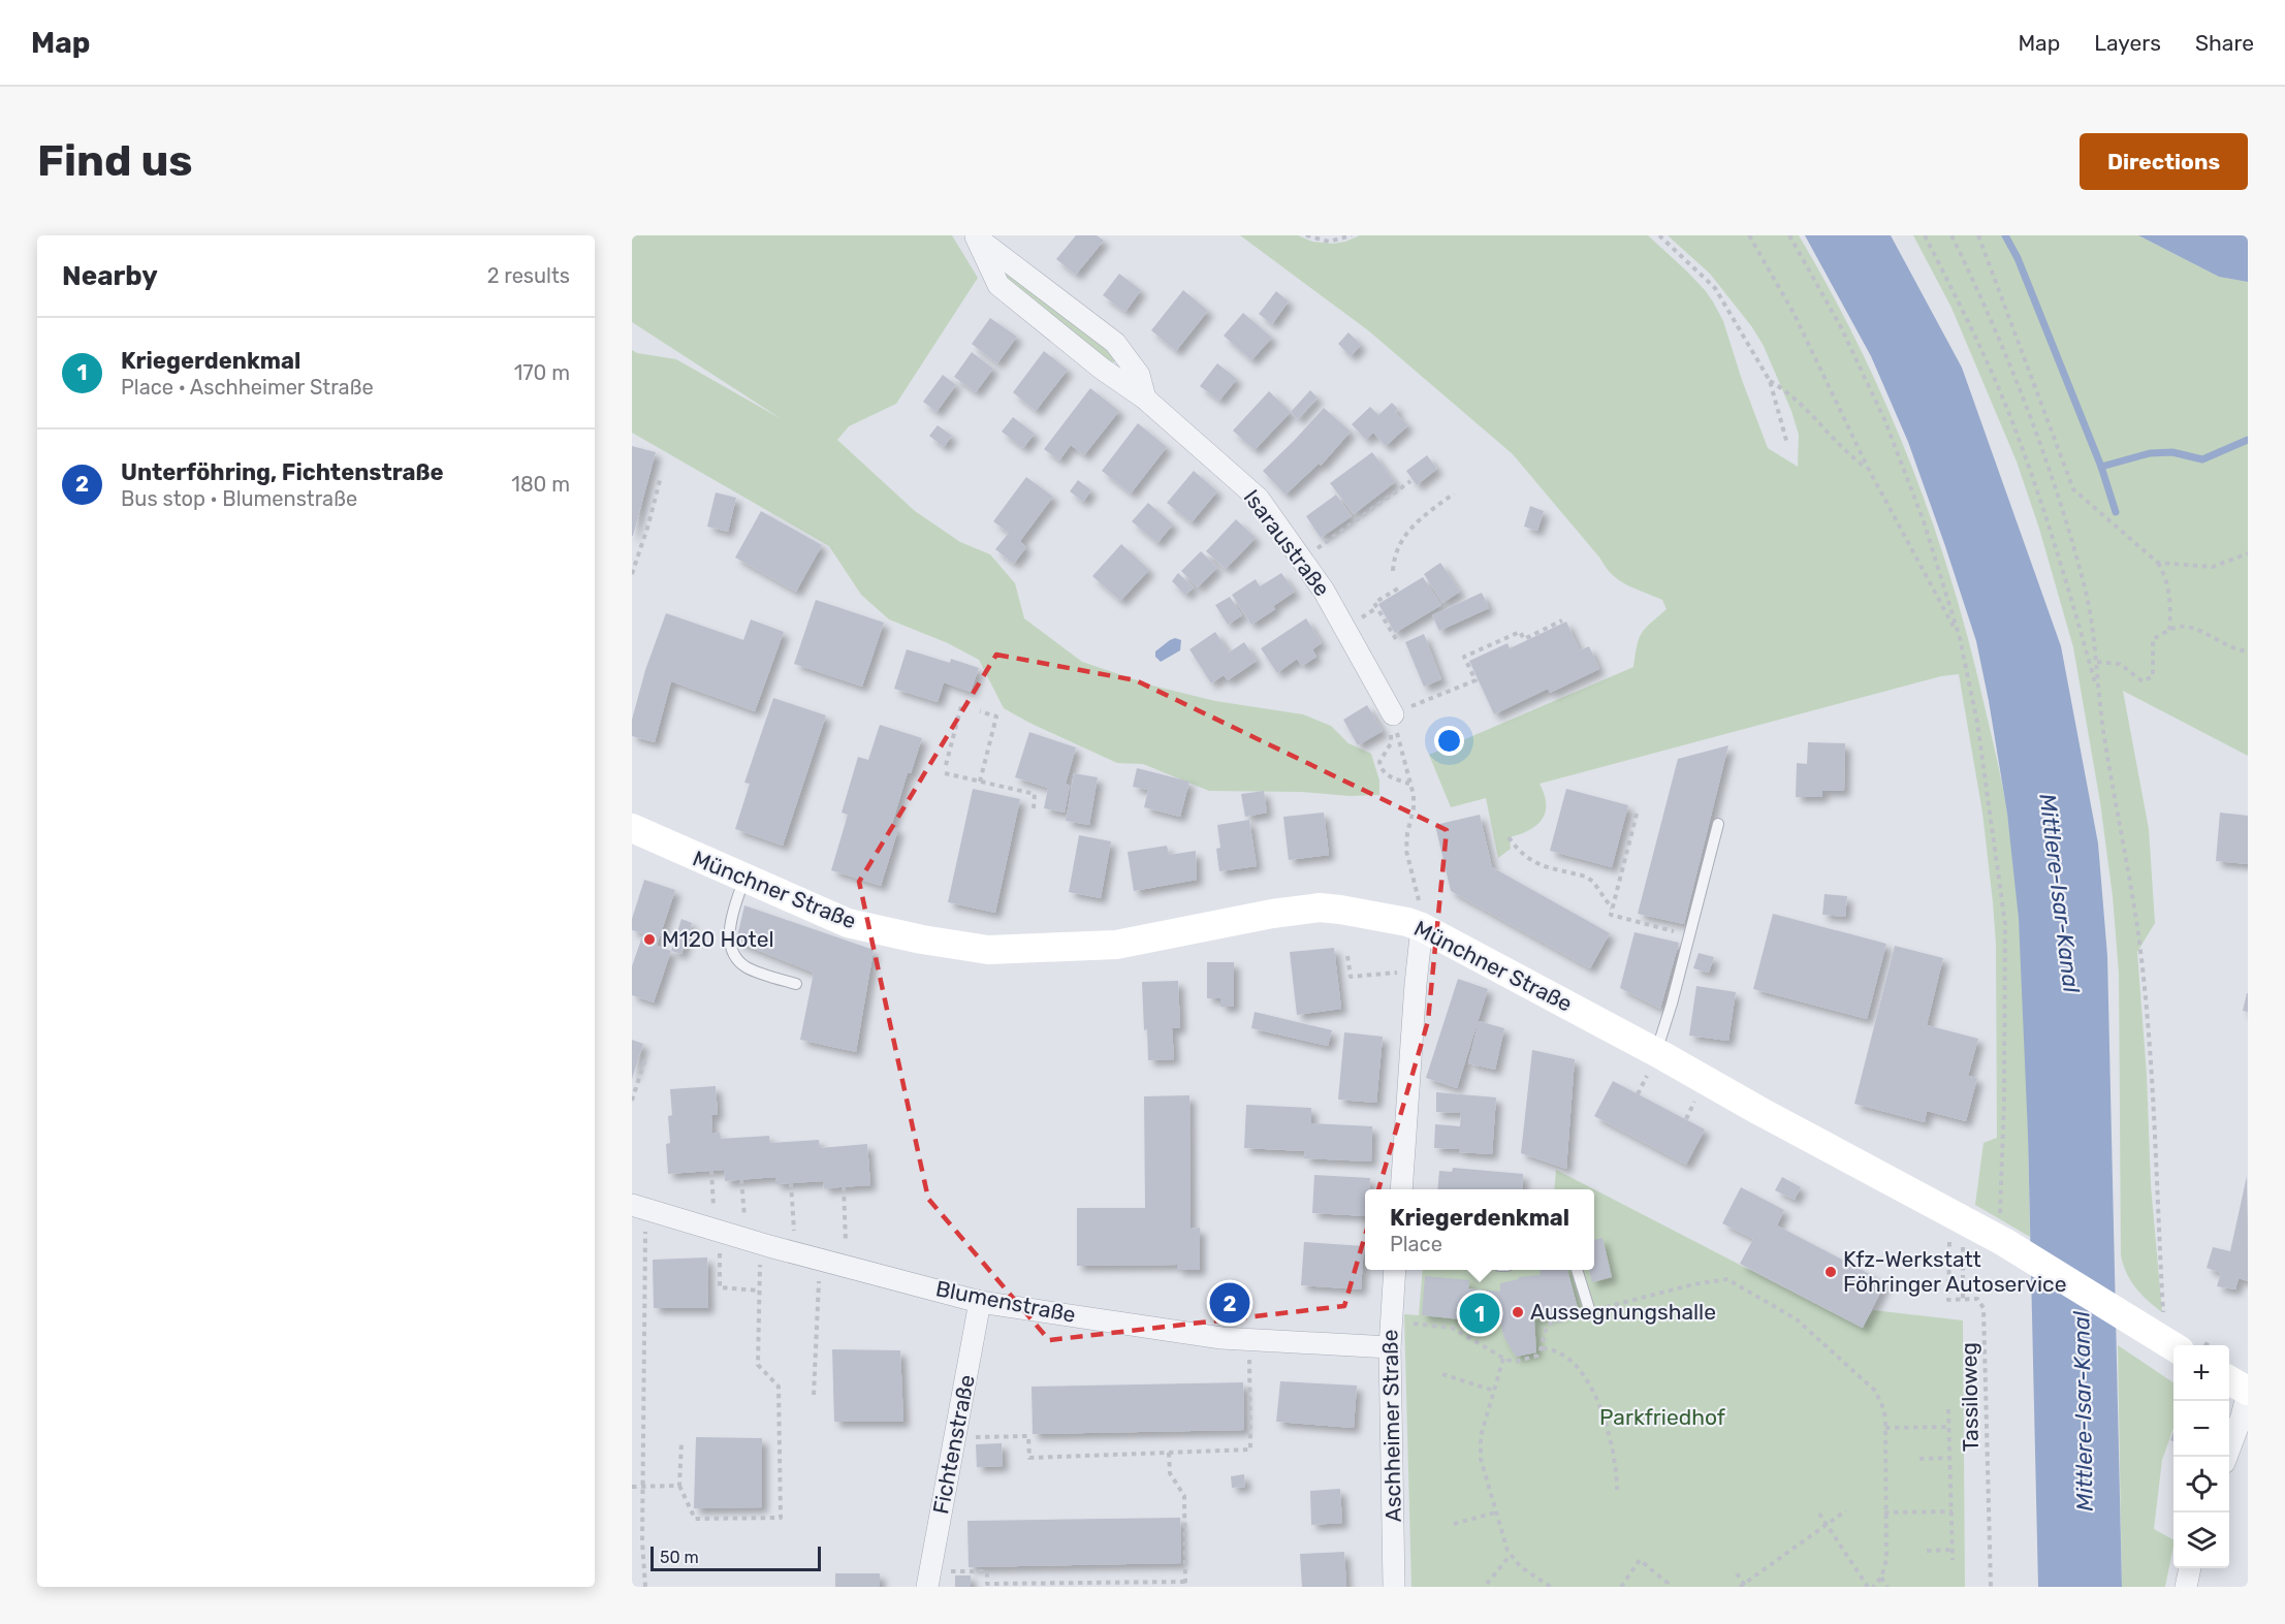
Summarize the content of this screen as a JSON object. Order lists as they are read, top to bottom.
{
  "streets": {
    "main road": ["Münchner Straße"],
    "street": [
      "Isaraustraße",
      "Blumenstraße",
      "Aschheimer Straße",
      "Fichtenstraße"
    ],
    "path": ["Tassiloweg"]
  },
  "crossings": [
    ["Blumenstraße", "Aschheimer Straße"],
    ["Blumenstraße", "Fichtenstraße"]
  ],
  "water": ["Mittlere-Isar-Kanal"],
  "parks": ["Parkfriedhof"],
  "places": ["M120 Hotel", "Kfz-Werkstatt Föhringer Autoservice", "Aussegnungshalle"],
  "scale_bar": "50 m",
  "page": {
    "header": "Map",
    "nav": ["Map", "Layers", "Share"],
    "buttons": "Directions",
    "title": "Find us",
    "heading": ["Nearby", "2 results"],
    "list": [
      {
        "mark": "1",
        "name": "Kriegerdenkmal",
        "note": "Place · Aschheimer Straße",
        "value": "170 m"
      },
      {
        "mark": "2",
        "name": "Unterföhring, Fichtenstraße",
        "note": "Bus stop · Blumenstraße",
        "value": "180 m"
      }
    ],
    "popup": ["Kriegerdenkmal", "Place"],
    "pins": ["2", "1"],
    "map_buttons": ["+", "−"],
    "scale": "50 m"
  }
}
